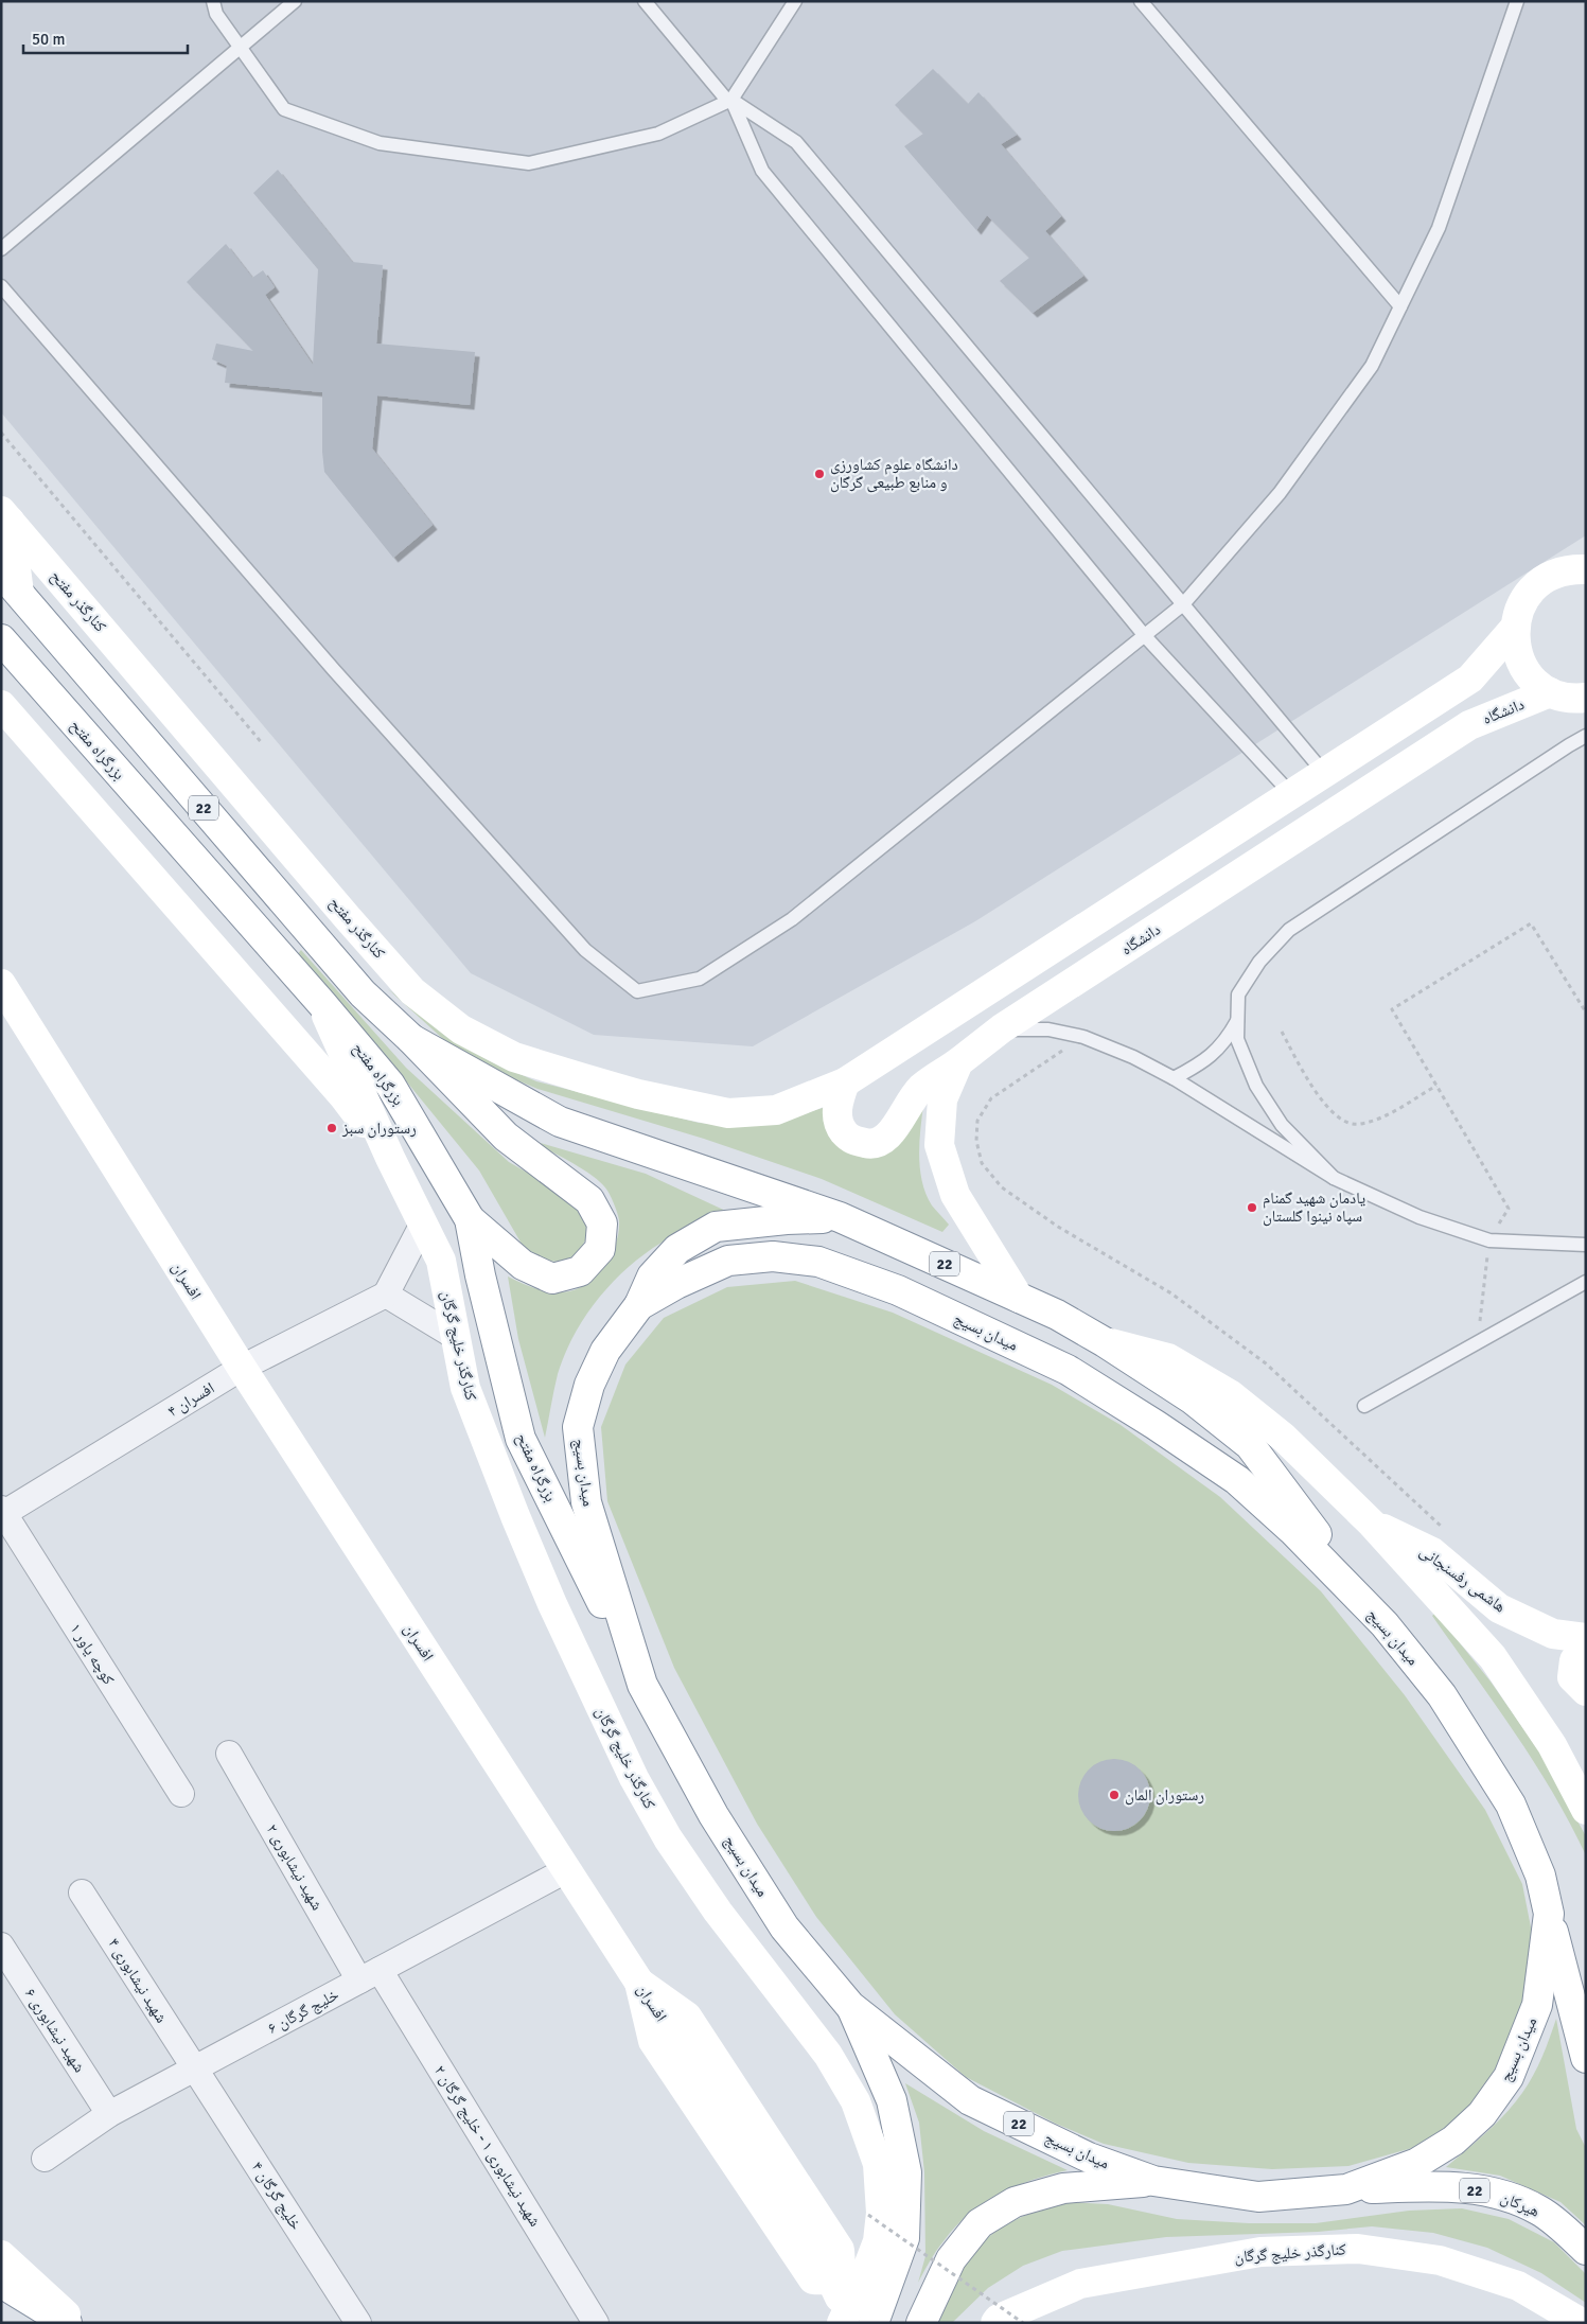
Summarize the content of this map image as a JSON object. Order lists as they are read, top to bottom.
{
  "streets": {
    "main road": [
      "کنارگذر مفتح",
      "دانشگاه",
      "بزرگراه مفتح",
      "22",
      "افسران",
      "میدان بسیج",
      "کنارگذر خلیج گرگان",
      "هاشمی رفسنجانی",
      "هیرکان"
    ],
    "street": [
      "افسران ۴",
      "کوچه یاور ۱",
      "شهید نیشابوری ۲",
      "شهید نیشابوری ۴",
      "خلیج گرگان ۶",
      "شهید نیشابوری ۶",
      "شهید نیشابوری ۱ - خلیج گرگان ۲",
      "خلیج گرگان ۴"
    ]
  },
  "crossings": [
    ["دانشگاه", "22"],
    ["بزرگراه مفتح", "میدان بسیج"],
    ["22", "میدان بسیج"],
    ["افسران", "کنارگذر خلیج گرگان"],
    ["افسران", "افسران ۴"],
    ["افسران", "خلیج گرگان ۶"],
    ["میدان بسیج", "هیرکان"],
    ["افسران ۴", "کوچه یاور ۱"],
    ["شهید نیشابوری ۲", "خلیج گرگان ۶"],
    ["شهید نیشابوری ۲", "شهید نیشابوری ۱ - خلیج گرگان ۲"],
    ["شهید نیشابوری ۴", "خلیج گرگان ۶"],
    ["شهید نیشابوری ۴", "خلیج گرگان ۴"],
    ["خلیج گرگان ۶", "شهید نیشابوری ۶"],
    ["خلیج گرگان ۶", "شهید نیشابوری ۱ - خلیج گرگان ۲"],
    ["خلیج گرگان ۶", "خلیج گرگان ۴"]
  ],
  "places": [
    "دانشگاه علوم کشاورزی و منابع طبیعی گرگان",
    "رستوران سبز",
    "یادمان شهید گمنام سپاه نینوا گلستان",
    "رستوران المان"
  ],
  "scale_bar": "50 m"
}
